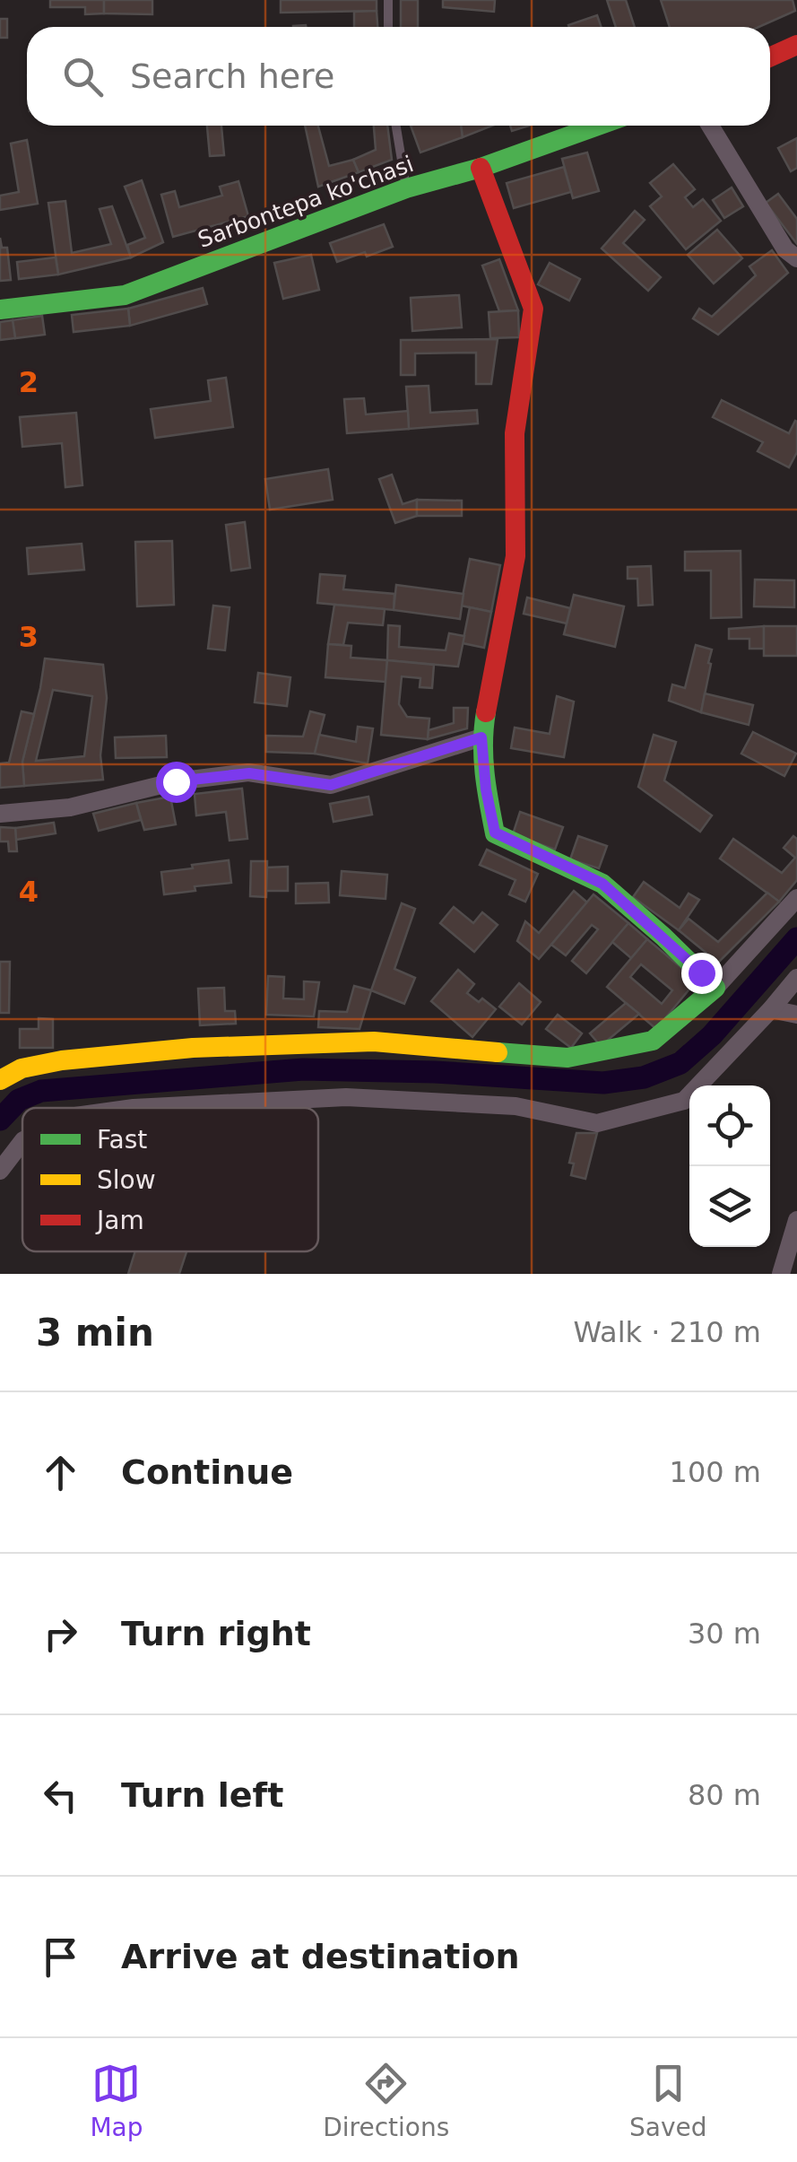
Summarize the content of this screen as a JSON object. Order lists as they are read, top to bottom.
{
  "streets": {
    "street": ["Sarbontepa ko'chasi"]
  },
  "legend": ["Fast", "Slow", "Jam"],
  "page": {
    "search": "Search here",
    "heading": ["3 min", "Walk · 210 m"],
    "list": [
      ["Continue", "100 m"],
      ["Turn right", "30 m"],
      ["Turn left", "80 m"],
      "Arrive at destination"
    ],
    "nav": ["Map", "Directions", "Saved"]
  },
  "grid": {
    "rows": ["2", "3", "4"]
  }
}
